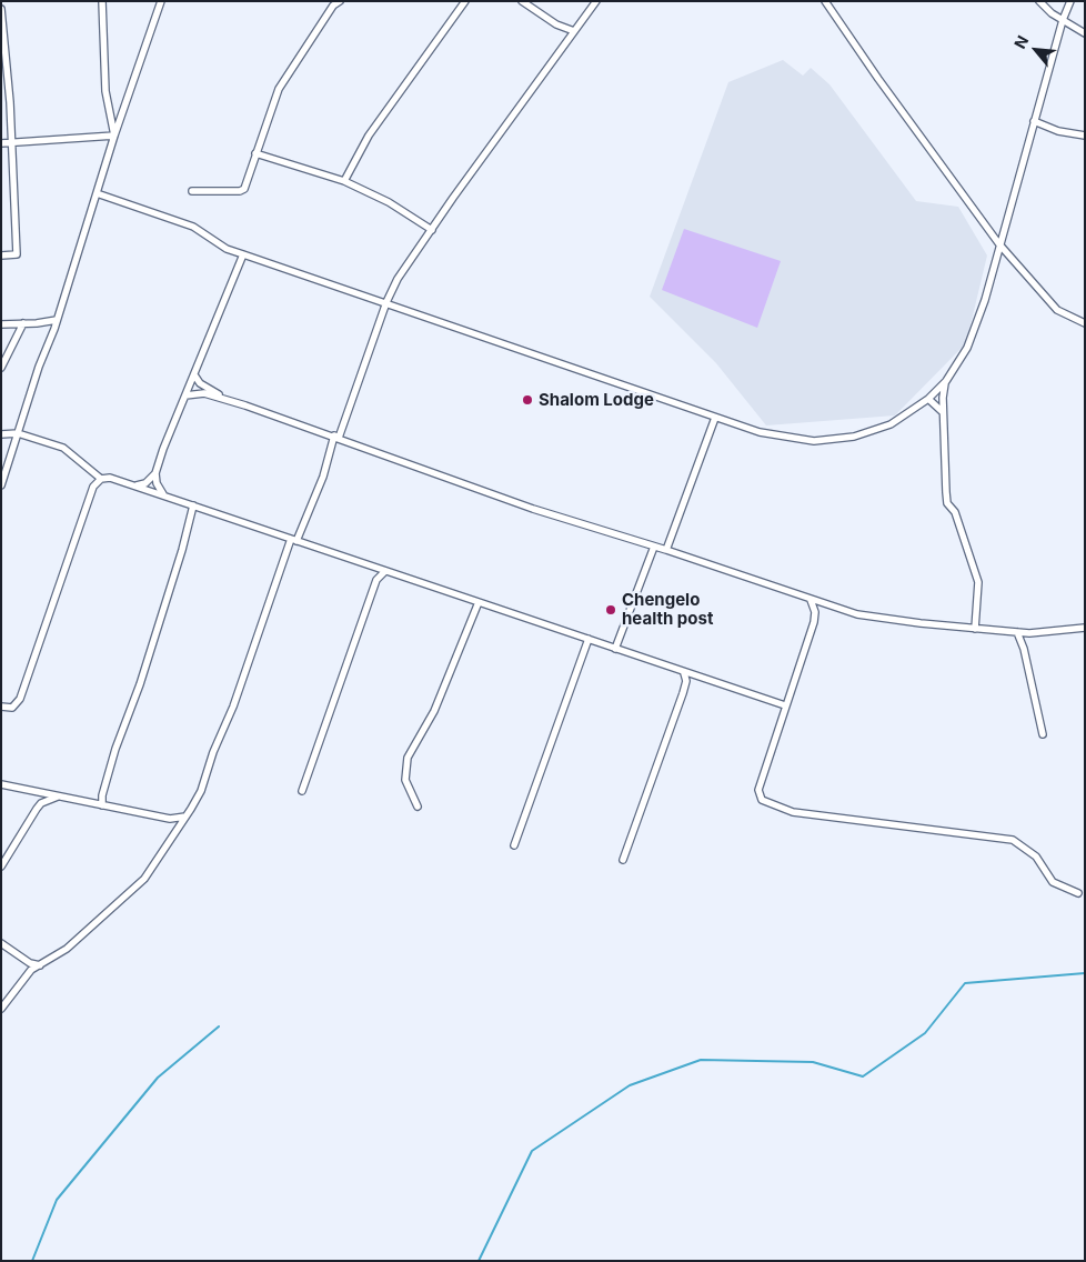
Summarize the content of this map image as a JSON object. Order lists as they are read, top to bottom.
{
  "places": ["Shalom Lodge", "Chengelo health post"],
  "north": "top left"
}
